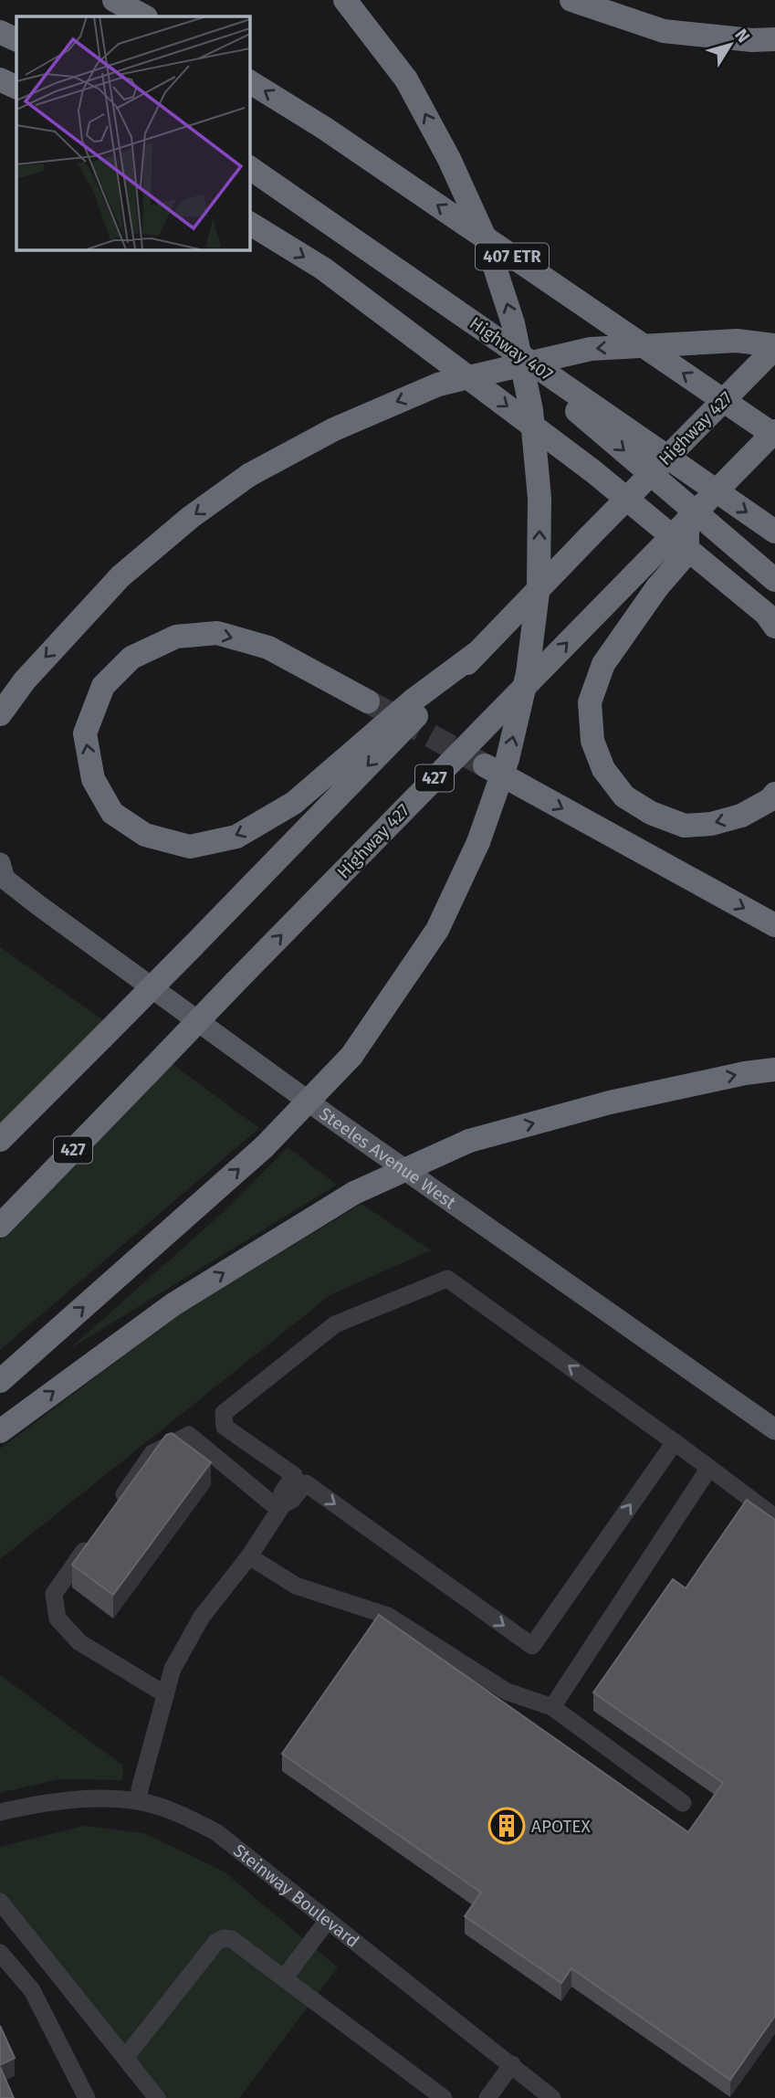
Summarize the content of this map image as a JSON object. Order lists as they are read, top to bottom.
{
  "streets": {
    "highway": [
      "407 ETR",
      "Highway 407",
      "Highway 427",
      "427"
    ],
    "main road": ["Steeles Avenue West"],
    "street": ["Steinway Boulevard"]
  },
  "crossings": [
    ["407 ETR", "Highway 427"]
  ],
  "places": {
    "building": ["APOTEX"]
  },
  "north": "top right"
}
